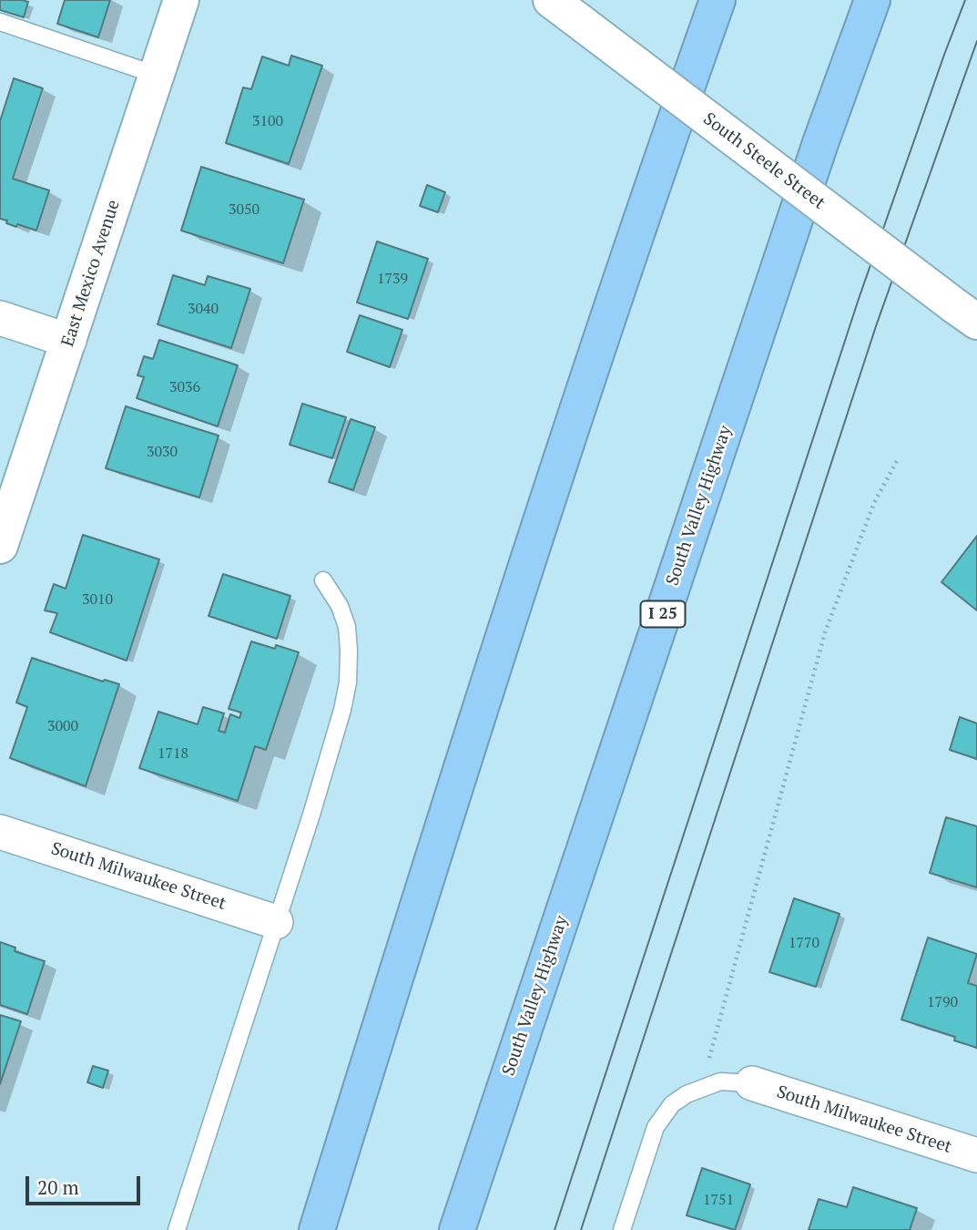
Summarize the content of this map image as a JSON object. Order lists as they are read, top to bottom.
{
  "streets": {
    "highway": ["South Valley Highway", "I 25"],
    "street": ["South Steele Street", "East Mexico Avenue", "South Milwaukee Street"]
  },
  "house_numbers": [
    "3100",
    "3050",
    "1739",
    "3040",
    "3036",
    "3030",
    "3010",
    "3000",
    "1718",
    "1770",
    "1790",
    "1751"
  ],
  "scale_bar": "20 m"
}
